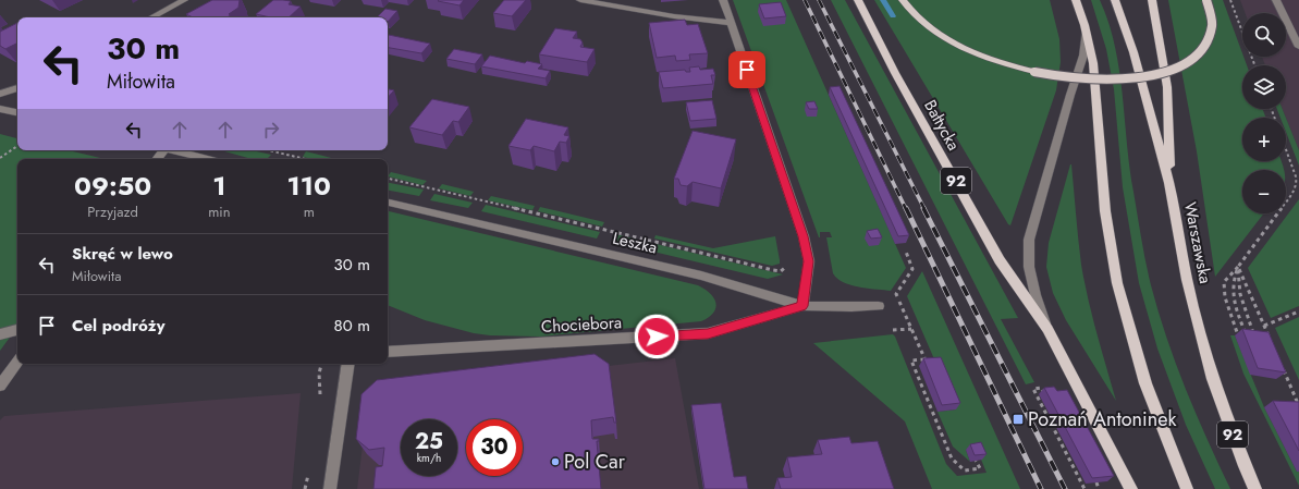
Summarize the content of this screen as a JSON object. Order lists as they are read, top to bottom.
{
  "streets": {
    "main road": ["Bałtycka", "92", "Warszawska"],
    "street": ["Leszka", "Chociebora"]
  },
  "crossings": [
    ["Bałtycka", "92"],
    ["92", "Warszawska"],
    ["Leszka", "Chociebora"]
  ],
  "places": {
    "transit": ["Poznań Antoninek"],
    "other": ["Pol Car"]
  },
  "page": {
    "map_buttons": ["+", "−"],
    "turn": ["30 m", "Miłowita"],
    "eta": [
      "09:50",
      "Przyjazd",
      "1",
      "min",
      "110",
      "m"
    ],
    "list": [
      {
        "name": "Skręć w lewo",
        "note": "Miłowita",
        "value": "30 m"
      },
      {
        "name": "Cel podróży",
        "value": "80 m"
      }
    ],
    "speed": "25 km/h",
    "limit": "30"
  }
}
